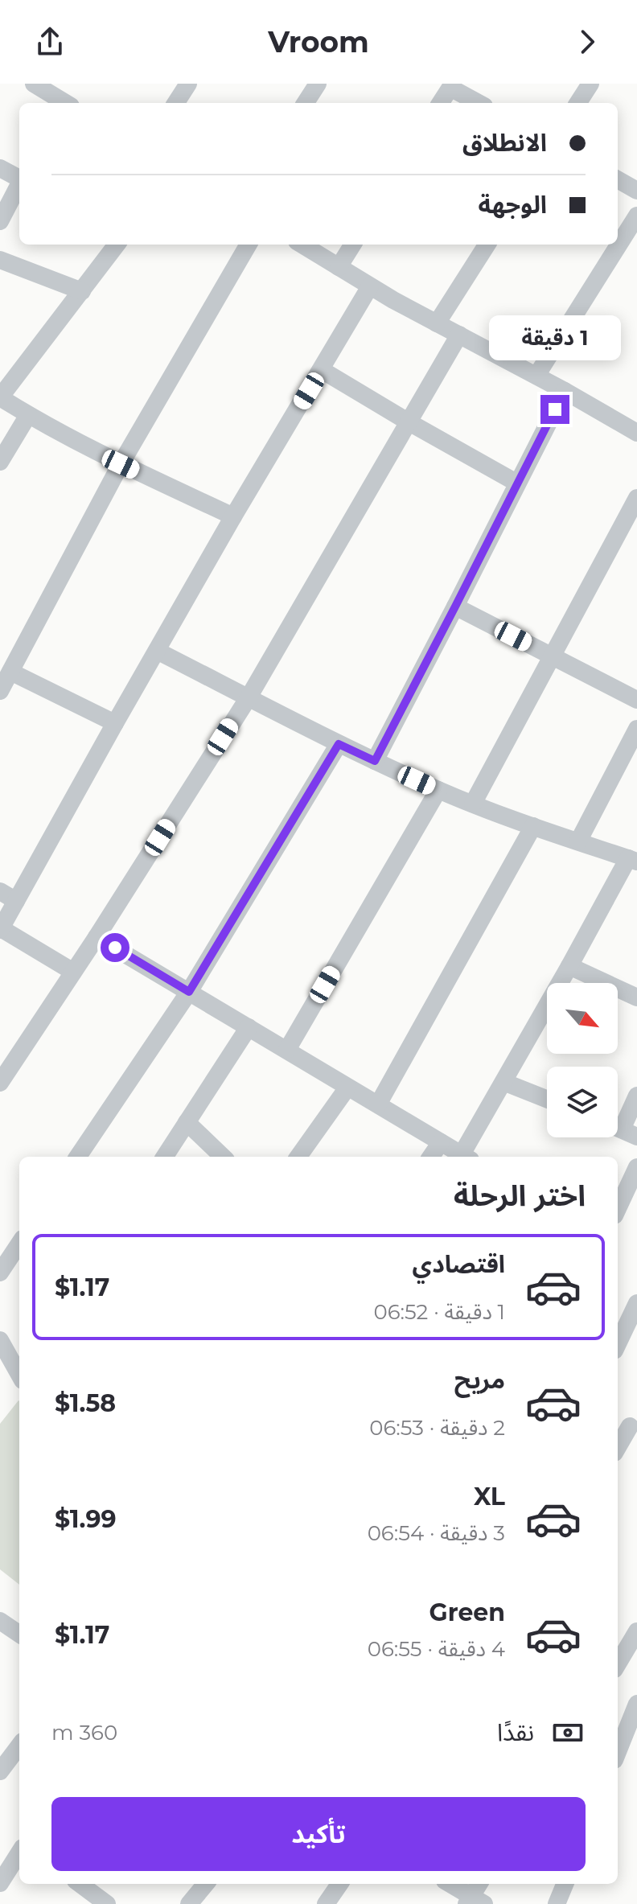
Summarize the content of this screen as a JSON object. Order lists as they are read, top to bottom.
{
  "north": "bottom right",
  "page": {
    "header": "Vroom",
    "banner": ["الانطلاق", "الوجهة"],
    "bubble": "1 دقيقة",
    "heading": "اختر الرحلة",
    "list": [
      {
        "name": "اقتصادي",
        "note": "1 دقيقة · 06:52",
        "value": "$1.17"
      },
      {
        "name": "مريح",
        "note": "2 دقيقة · 06:53",
        "value": "$1.58"
      },
      {
        "name": "XL",
        "note": "3 دقيقة · 06:54",
        "value": "$1.99"
      },
      {
        "name": "Green",
        "note": "4 دقيقة · 06:55",
        "value": "$1.17"
      }
    ],
    "pay": ["نقدًا", "360 m"],
    "buttons": "تأكيد"
  }
}
